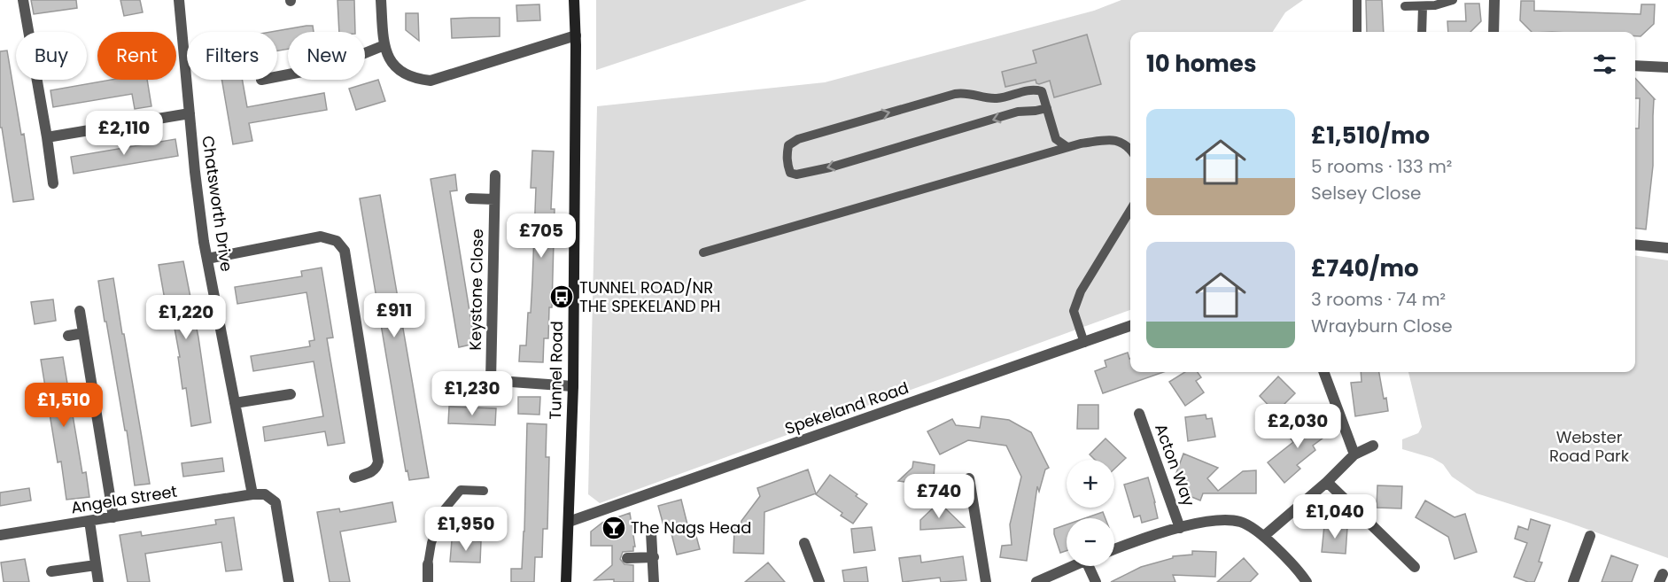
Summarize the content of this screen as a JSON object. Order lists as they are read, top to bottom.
{
  "streets": {
    "main road": ["Tunnel Road"],
    "street": [
      "Chatsworth Drive",
      "Keystone Close",
      "Spekeland Road",
      "Acton Way",
      "Angela Street"
    ]
  },
  "crossings": [
    ["Chatsworth Drive", "Angela Street"],
    ["Tunnel Road", "Spekeland Road"]
  ],
  "parks": ["Webster Road Park"],
  "places": {
    "bus stop": ["TUNNEL ROAD/NR THE SPEKELAND PH"],
    "bar": ["The Nags Head"]
  },
  "page": {
    "chip": [
      "Buy",
      "Rent",
      "Filters",
      "New"
    ],
    "heading": "10 homes",
    "list": [
      {
        "name": "£1,510/mo",
        "note": "5 rooms · 133 m² · Selsey Close"
      },
      {
        "name": "£740/mo",
        "note": "3 rooms · 74 m² · Wrayburn Close"
      }
    ],
    "price": [
      "£2,110",
      "£705",
      "£911",
      "£1,220",
      "£1,230",
      "£1,510",
      "£2,030",
      "£740",
      "£1,040",
      "£1,950"
    ],
    "map_buttons": ["+", "−"]
  }
}
